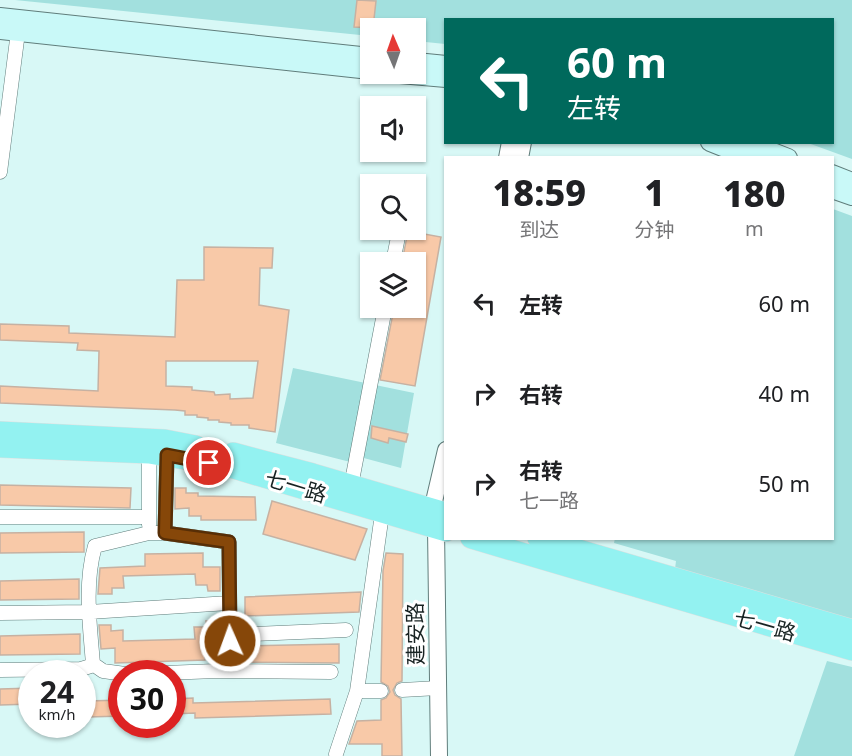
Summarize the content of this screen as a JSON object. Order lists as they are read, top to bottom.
{
  "streets": {
    "main road": ["七一路"],
    "street": ["建安路"]
  },
  "crossings": [
    ["七一路", "建安路"]
  ],
  "north": "top",
  "page": {
    "turn": ["60 m", "左转"],
    "eta": [
      "18:59",
      "到达",
      "1",
      "分钟",
      "180",
      "m"
    ],
    "list": [
      {
        "name": "左转",
        "value": "60 m"
      },
      {
        "name": "右转",
        "value": "40 m"
      },
      {
        "name": "右转",
        "note": "七一路",
        "value": "50 m"
      }
    ],
    "speed": "24 km/h",
    "limit": "30"
  }
}
